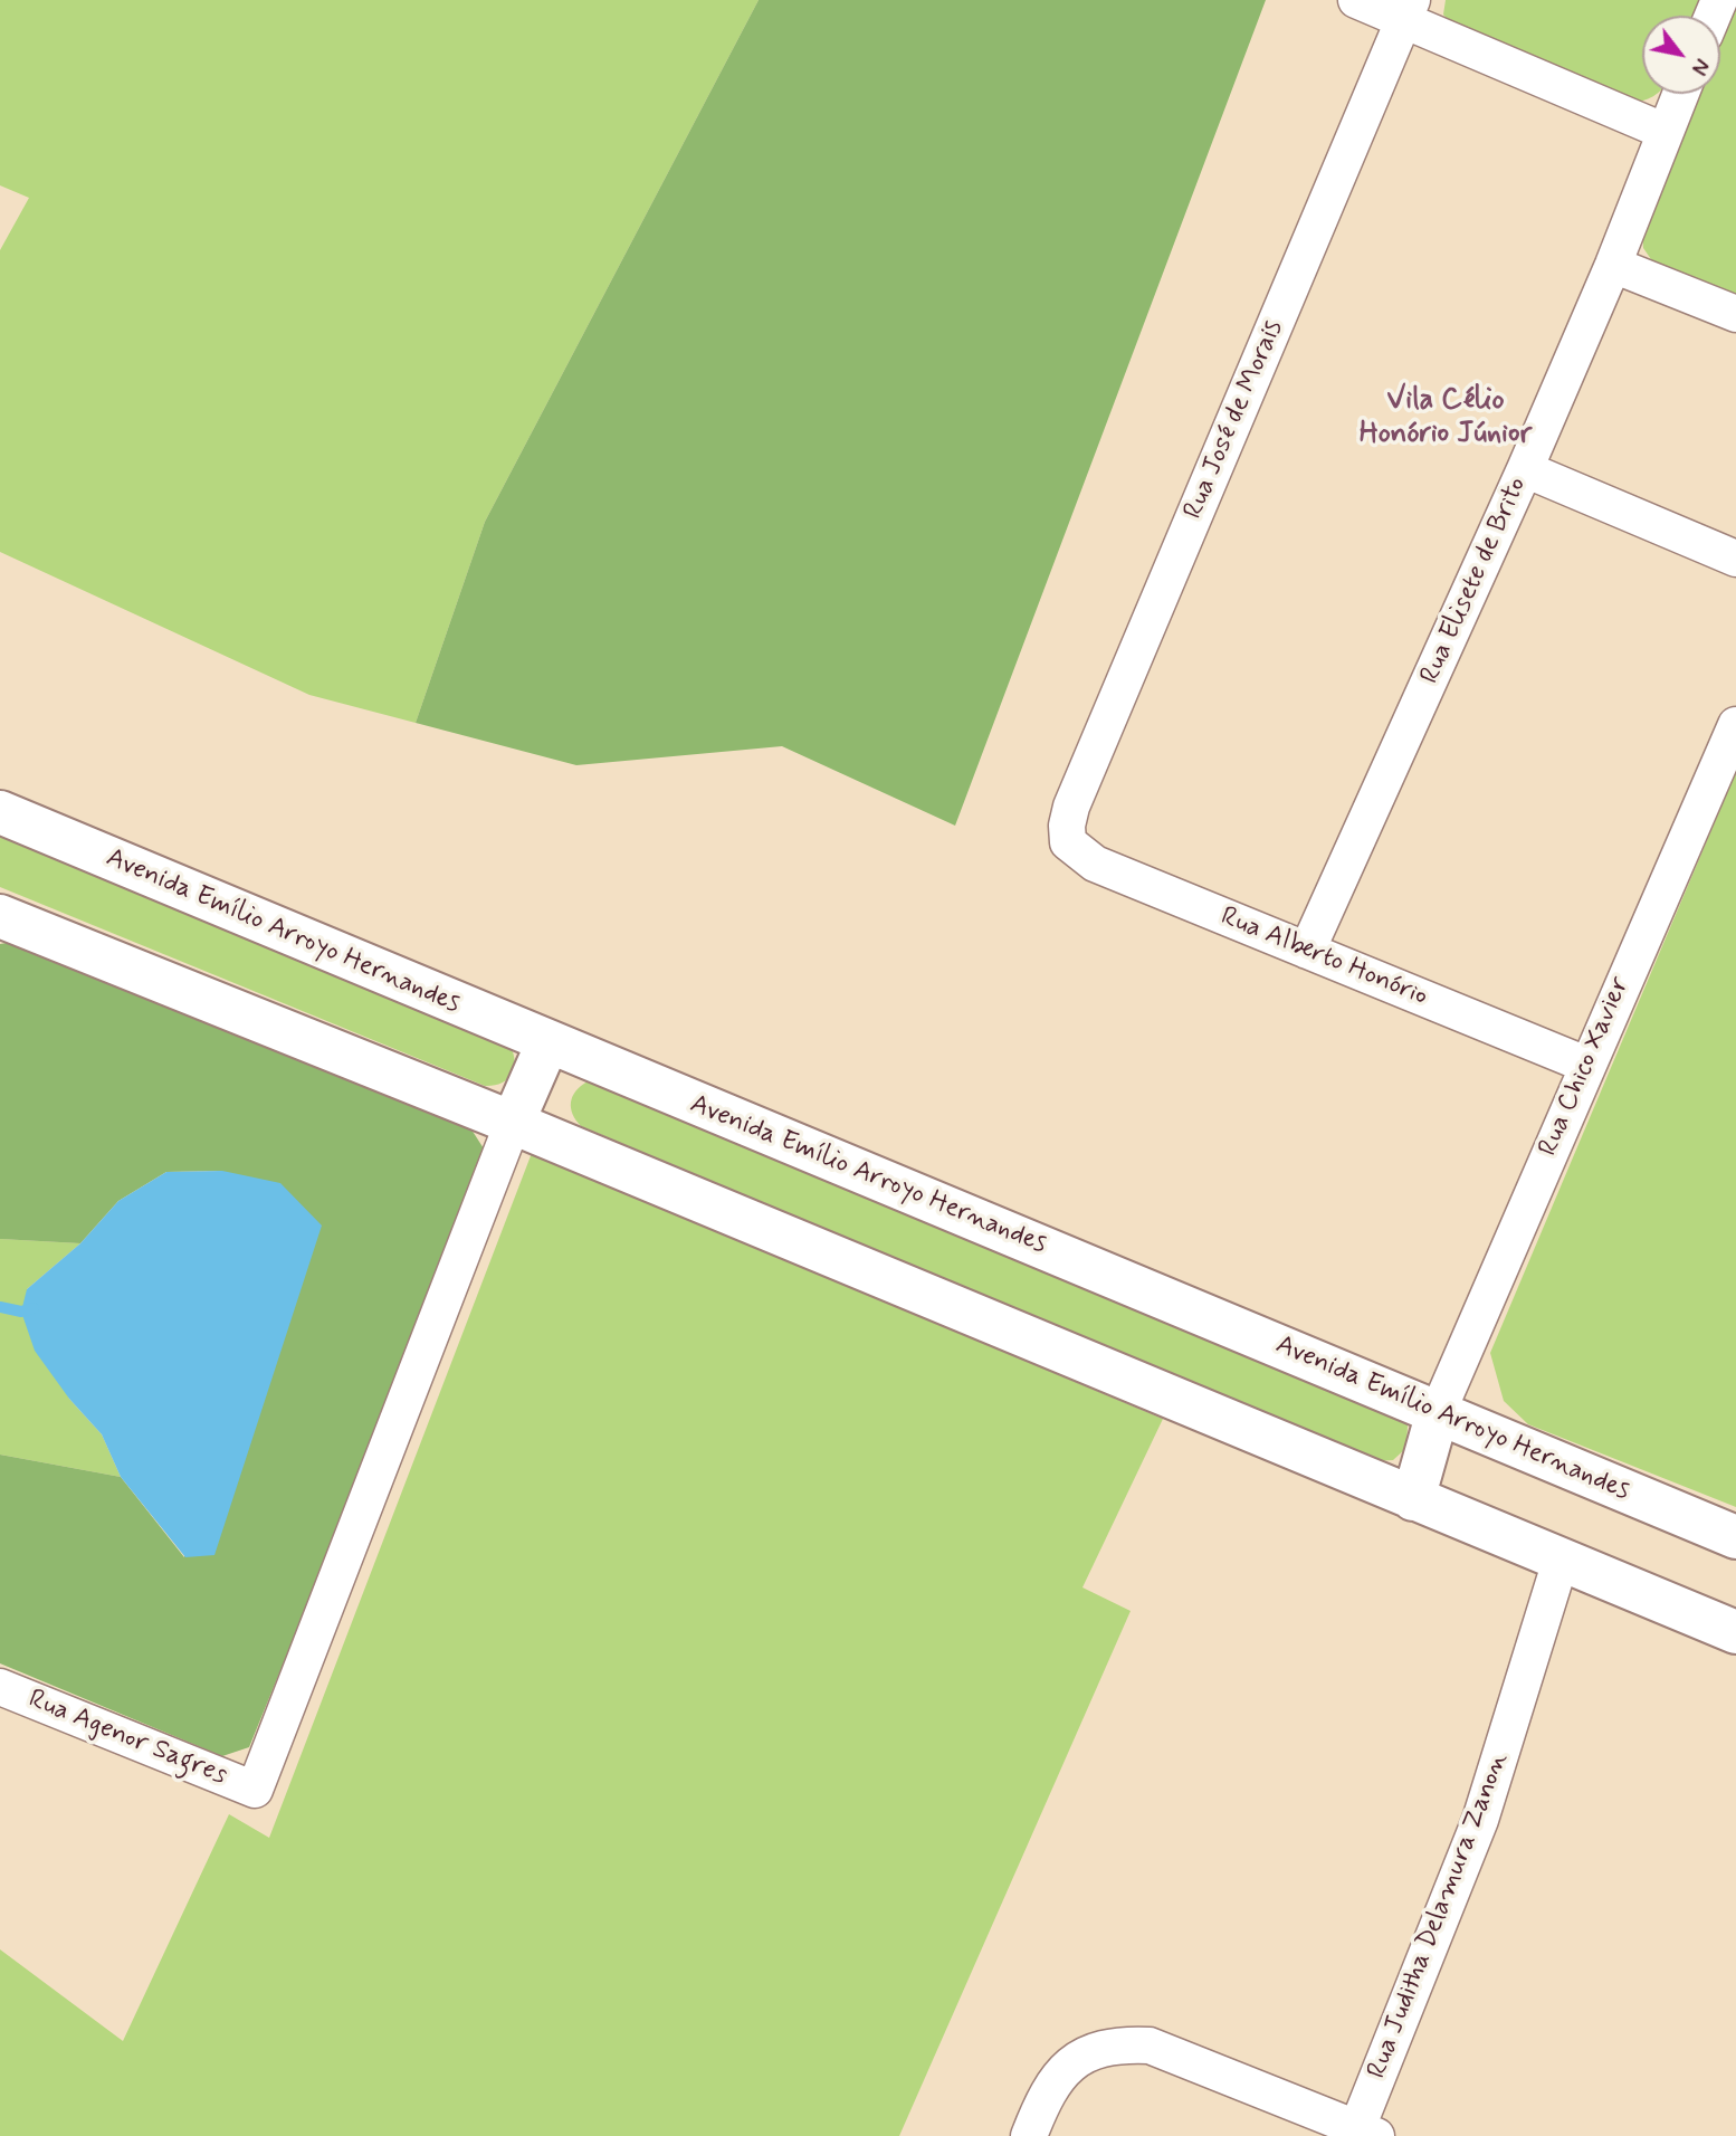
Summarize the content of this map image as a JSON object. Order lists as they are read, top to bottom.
{
  "streets": {
    "main road": ["Avenida Emílio Arroyo Hernandes"],
    "street": [
      "Rua José de Morais",
      "Rua Elisete de Brito",
      "Rua Alberto Honório",
      "Rua Chico Xavier",
      "Rua Agenor Sagres",
      "Rua Juditha Delamura Zanon"
    ]
  },
  "crossings": [
    ["Rua José de Morais", "Rua Alberto Honório"],
    ["Rua Elisete de Brito", "Rua Alberto Honório"],
    ["Avenida Emílio Arroyo Hernandes", "Rua Chico Xavier"],
    ["Rua Alberto Honório", "Rua Chico Xavier"]
  ],
  "districts": ["Vila Célio Honório Júnior"],
  "north": "bottom right"
}
